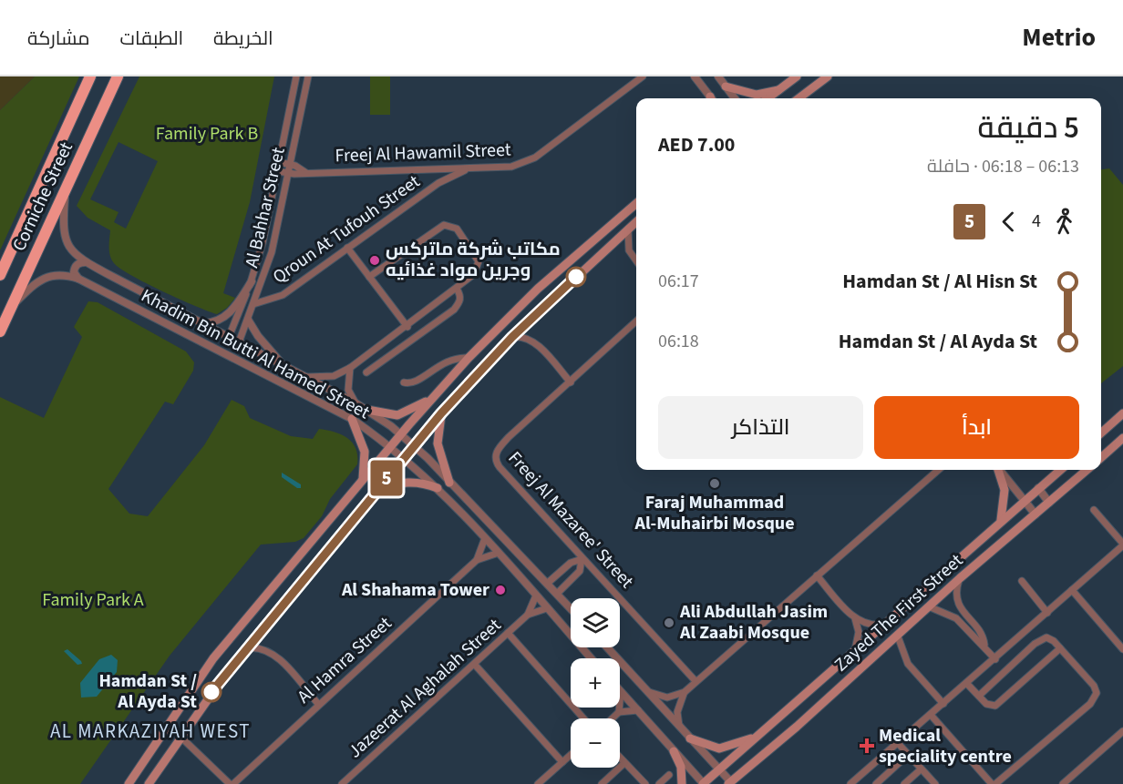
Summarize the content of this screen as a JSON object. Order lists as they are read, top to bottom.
{
  "streets": {
    "highway": ["Corniche Street"],
    "main road": ["Zayed The First Street"],
    "street": [
      "Freej Al Hawamil Street",
      "Al Bahhar Street",
      "Qroun At Tufouh Street",
      "Khadim Bin Butti Al Hamed Street",
      "Freej Al Mazaree' Street",
      "Al Hamra Street",
      "Jazeerat Al Aghalah Street"
    ]
  },
  "crossings": [
    ["Freej Al Hawamil Street", "Al Bahhar Street"],
    ["Freej Al Hawamil Street", "Qroun At Tufouh Street"],
    ["Corniche Street", "Khadim Bin Butti Al Hamed Street"],
    ["Al Bahhar Street", "Qroun At Tufouh Street"],
    ["Al Bahhar Street", "Khadim Bin Butti Al Hamed Street"],
    ["Khadim Bin Butti Al Hamed Street", "Al Hamra Street"],
    ["Khadim Bin Butti Al Hamed Street", "Jazeerat Al Aghalah Street"]
  ],
  "districts": ["AL MARKAZIYAH WEST"],
  "parks": ["Family Park B", "Family Park A"],
  "places": {
    "other": [
      "مكاتب شركة ماتركس وجرين مواد غذائيه",
      "Faraj Muhammad Al-Muhairbi Mosque",
      "Al Shahama Tower",
      "Ali Abdullah Jasim Al Zaabi Mosque",
      "Hamdan St / Al Ayda St"
    ],
    "health": ["Medical speciality centre"]
  },
  "lines": ["bus line 5"],
  "page": {
    "header": "Metrio",
    "nav": ["الخريطة", "الطبقات", "مشاركة"],
    "on_map": "5",
    "heading": ["5 دقيقة", "06:13 – 06:18 · حافلة", "AED 7.00"],
    "legs": ["4", "5"],
    "list": [
      {
        "name": "Hamdan St / Al Hisn St",
        "value": "06:17"
      },
      {
        "name": "Hamdan St / Al Ayda St",
        "value": "06:18"
      }
    ],
    "buttons": ["ابدأ", "التذاكر"],
    "map_buttons": ["+", "−"]
  }
}
